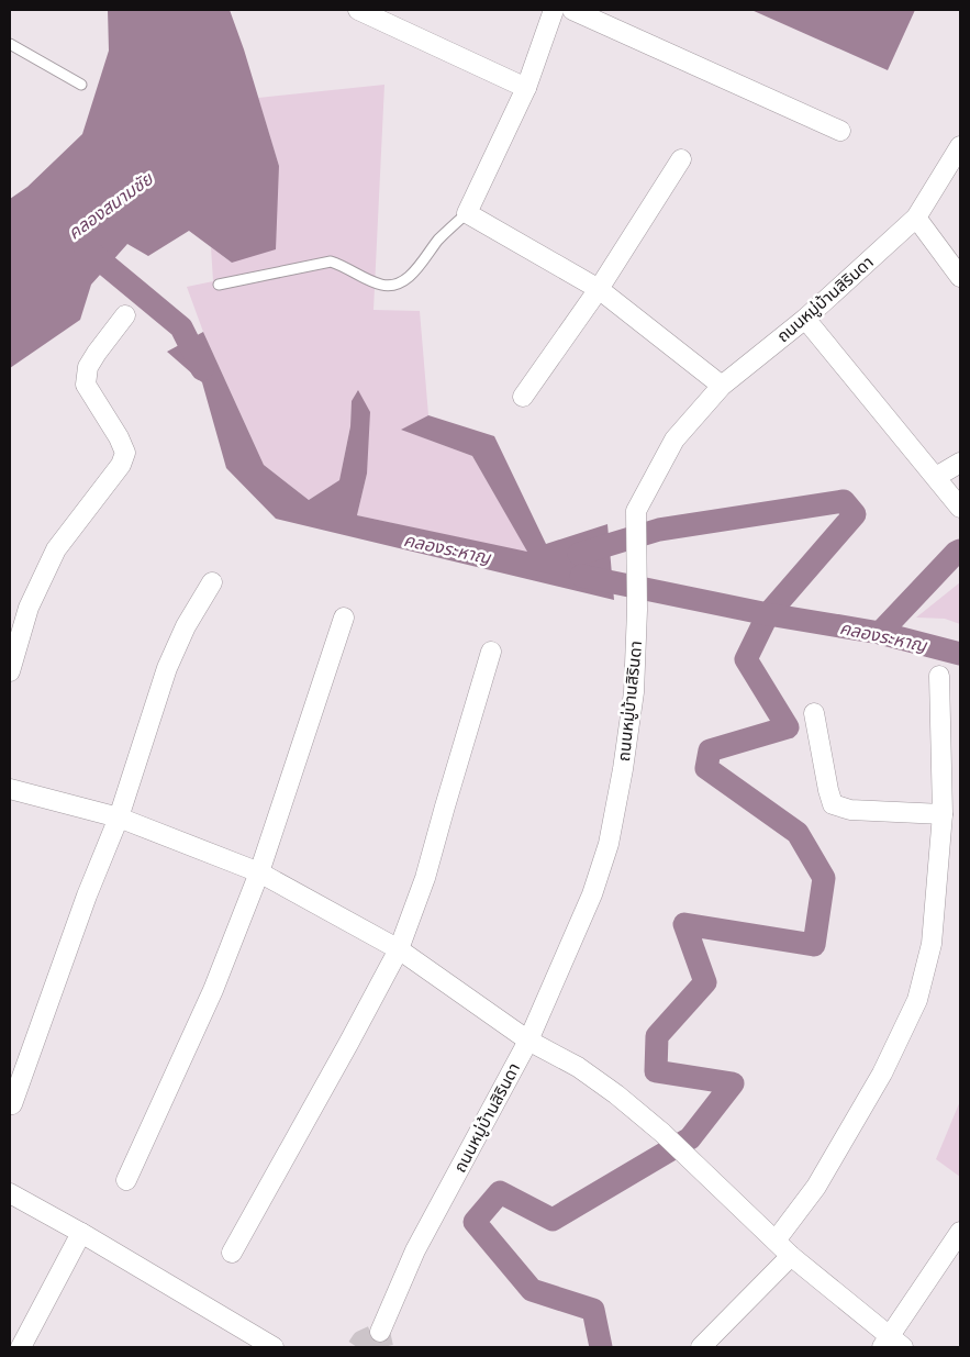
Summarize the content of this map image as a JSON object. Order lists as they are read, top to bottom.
{
  "streets": {
    "street": ["ถนนหมู่บ้านสิรินดา"]
  },
  "water": ["คลองสนามชัย", "คลองระหาญ"]
}
